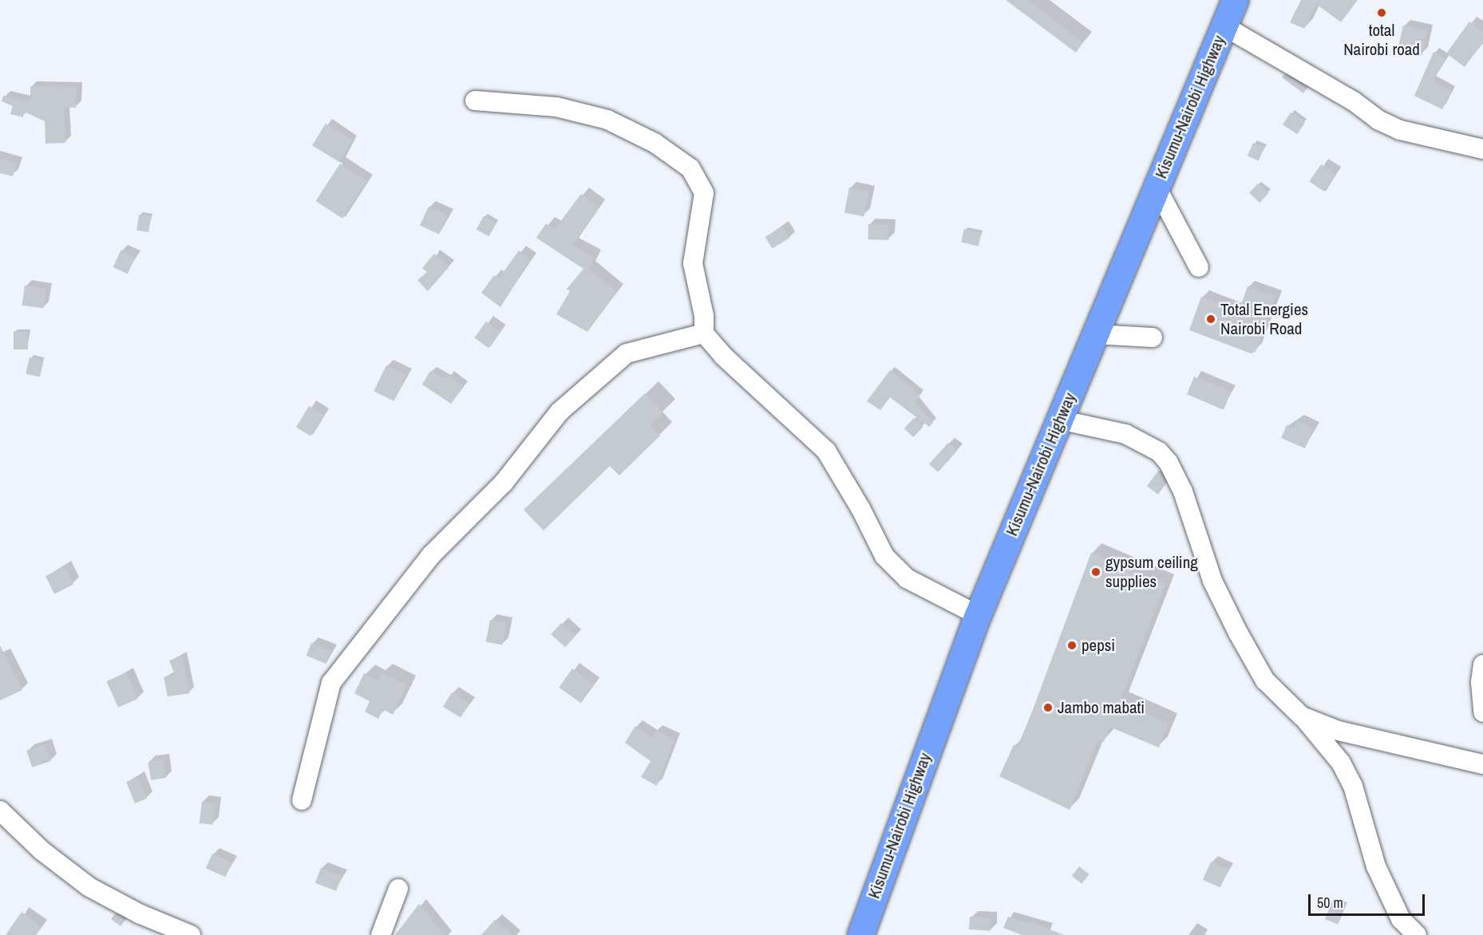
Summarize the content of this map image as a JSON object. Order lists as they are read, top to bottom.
{
  "streets": {
    "highway": ["Kisumu-Nairobi Highway"]
  },
  "places": [
    "total Nairobi road",
    "Total Energies Nairobi Road",
    "gypsum ceiling supplies",
    "pepsi",
    "Jambo mabati"
  ],
  "scale_bar": "50 m"
}
